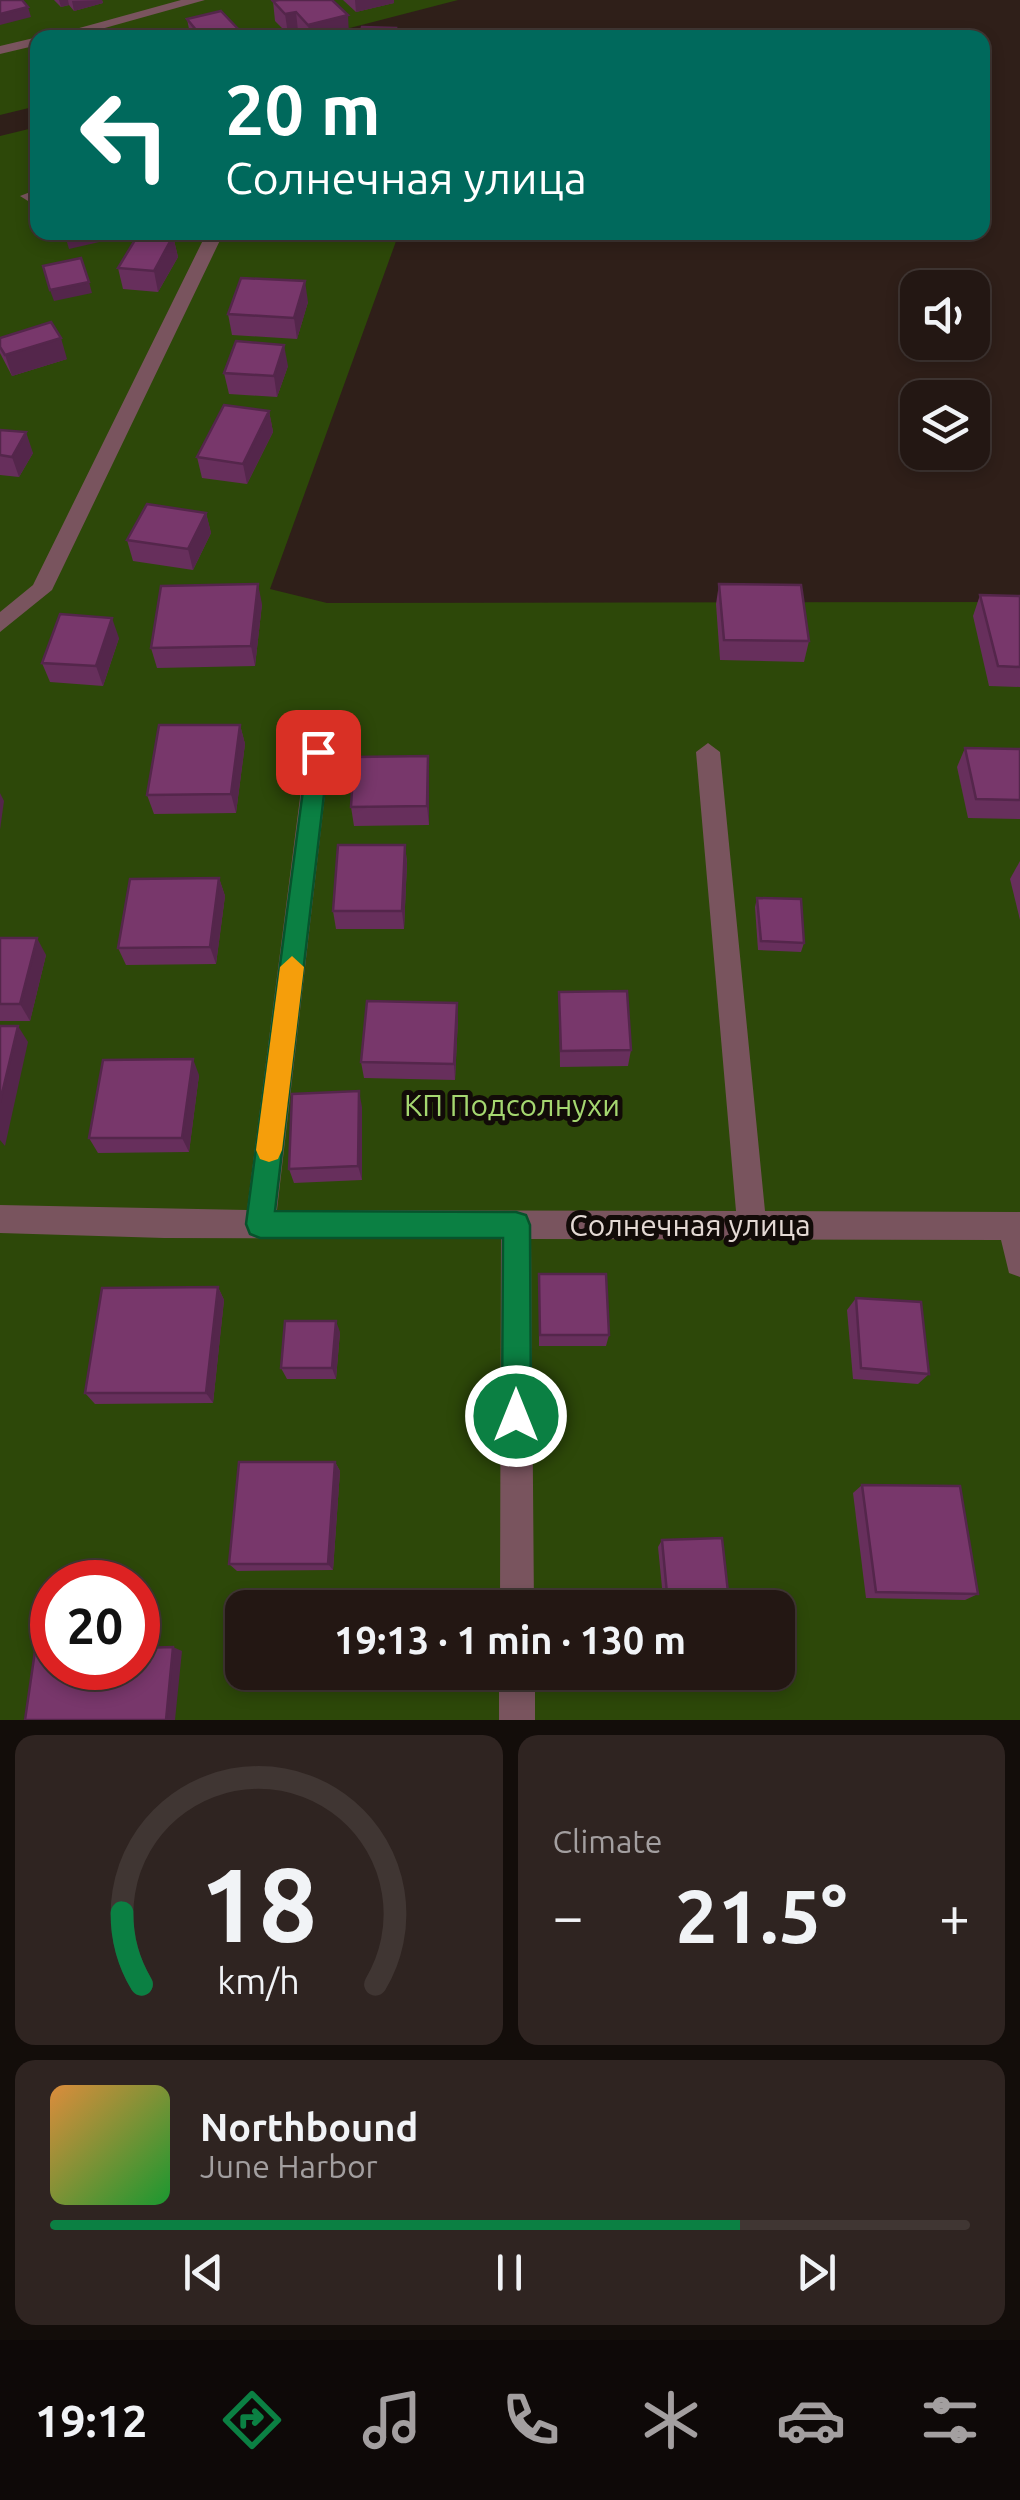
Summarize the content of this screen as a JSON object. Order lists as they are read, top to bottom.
{
  "streets": {
    "lane": ["Солнечная улица"]
  },
  "parks": ["КП Подсолнухи"],
  "page": {
    "turn": ["20 m", "Солнечная улица"],
    "limit": "20",
    "trip": "19:13 · 1 min · 130 m",
    "tile": "Climate",
    "heat": ["−", "21.5°", "+"],
    "song": ["Northbound", "June Harbor"],
    "tabs": "19:12",
    "gauge": ["18", "km/h"]
  }
}
